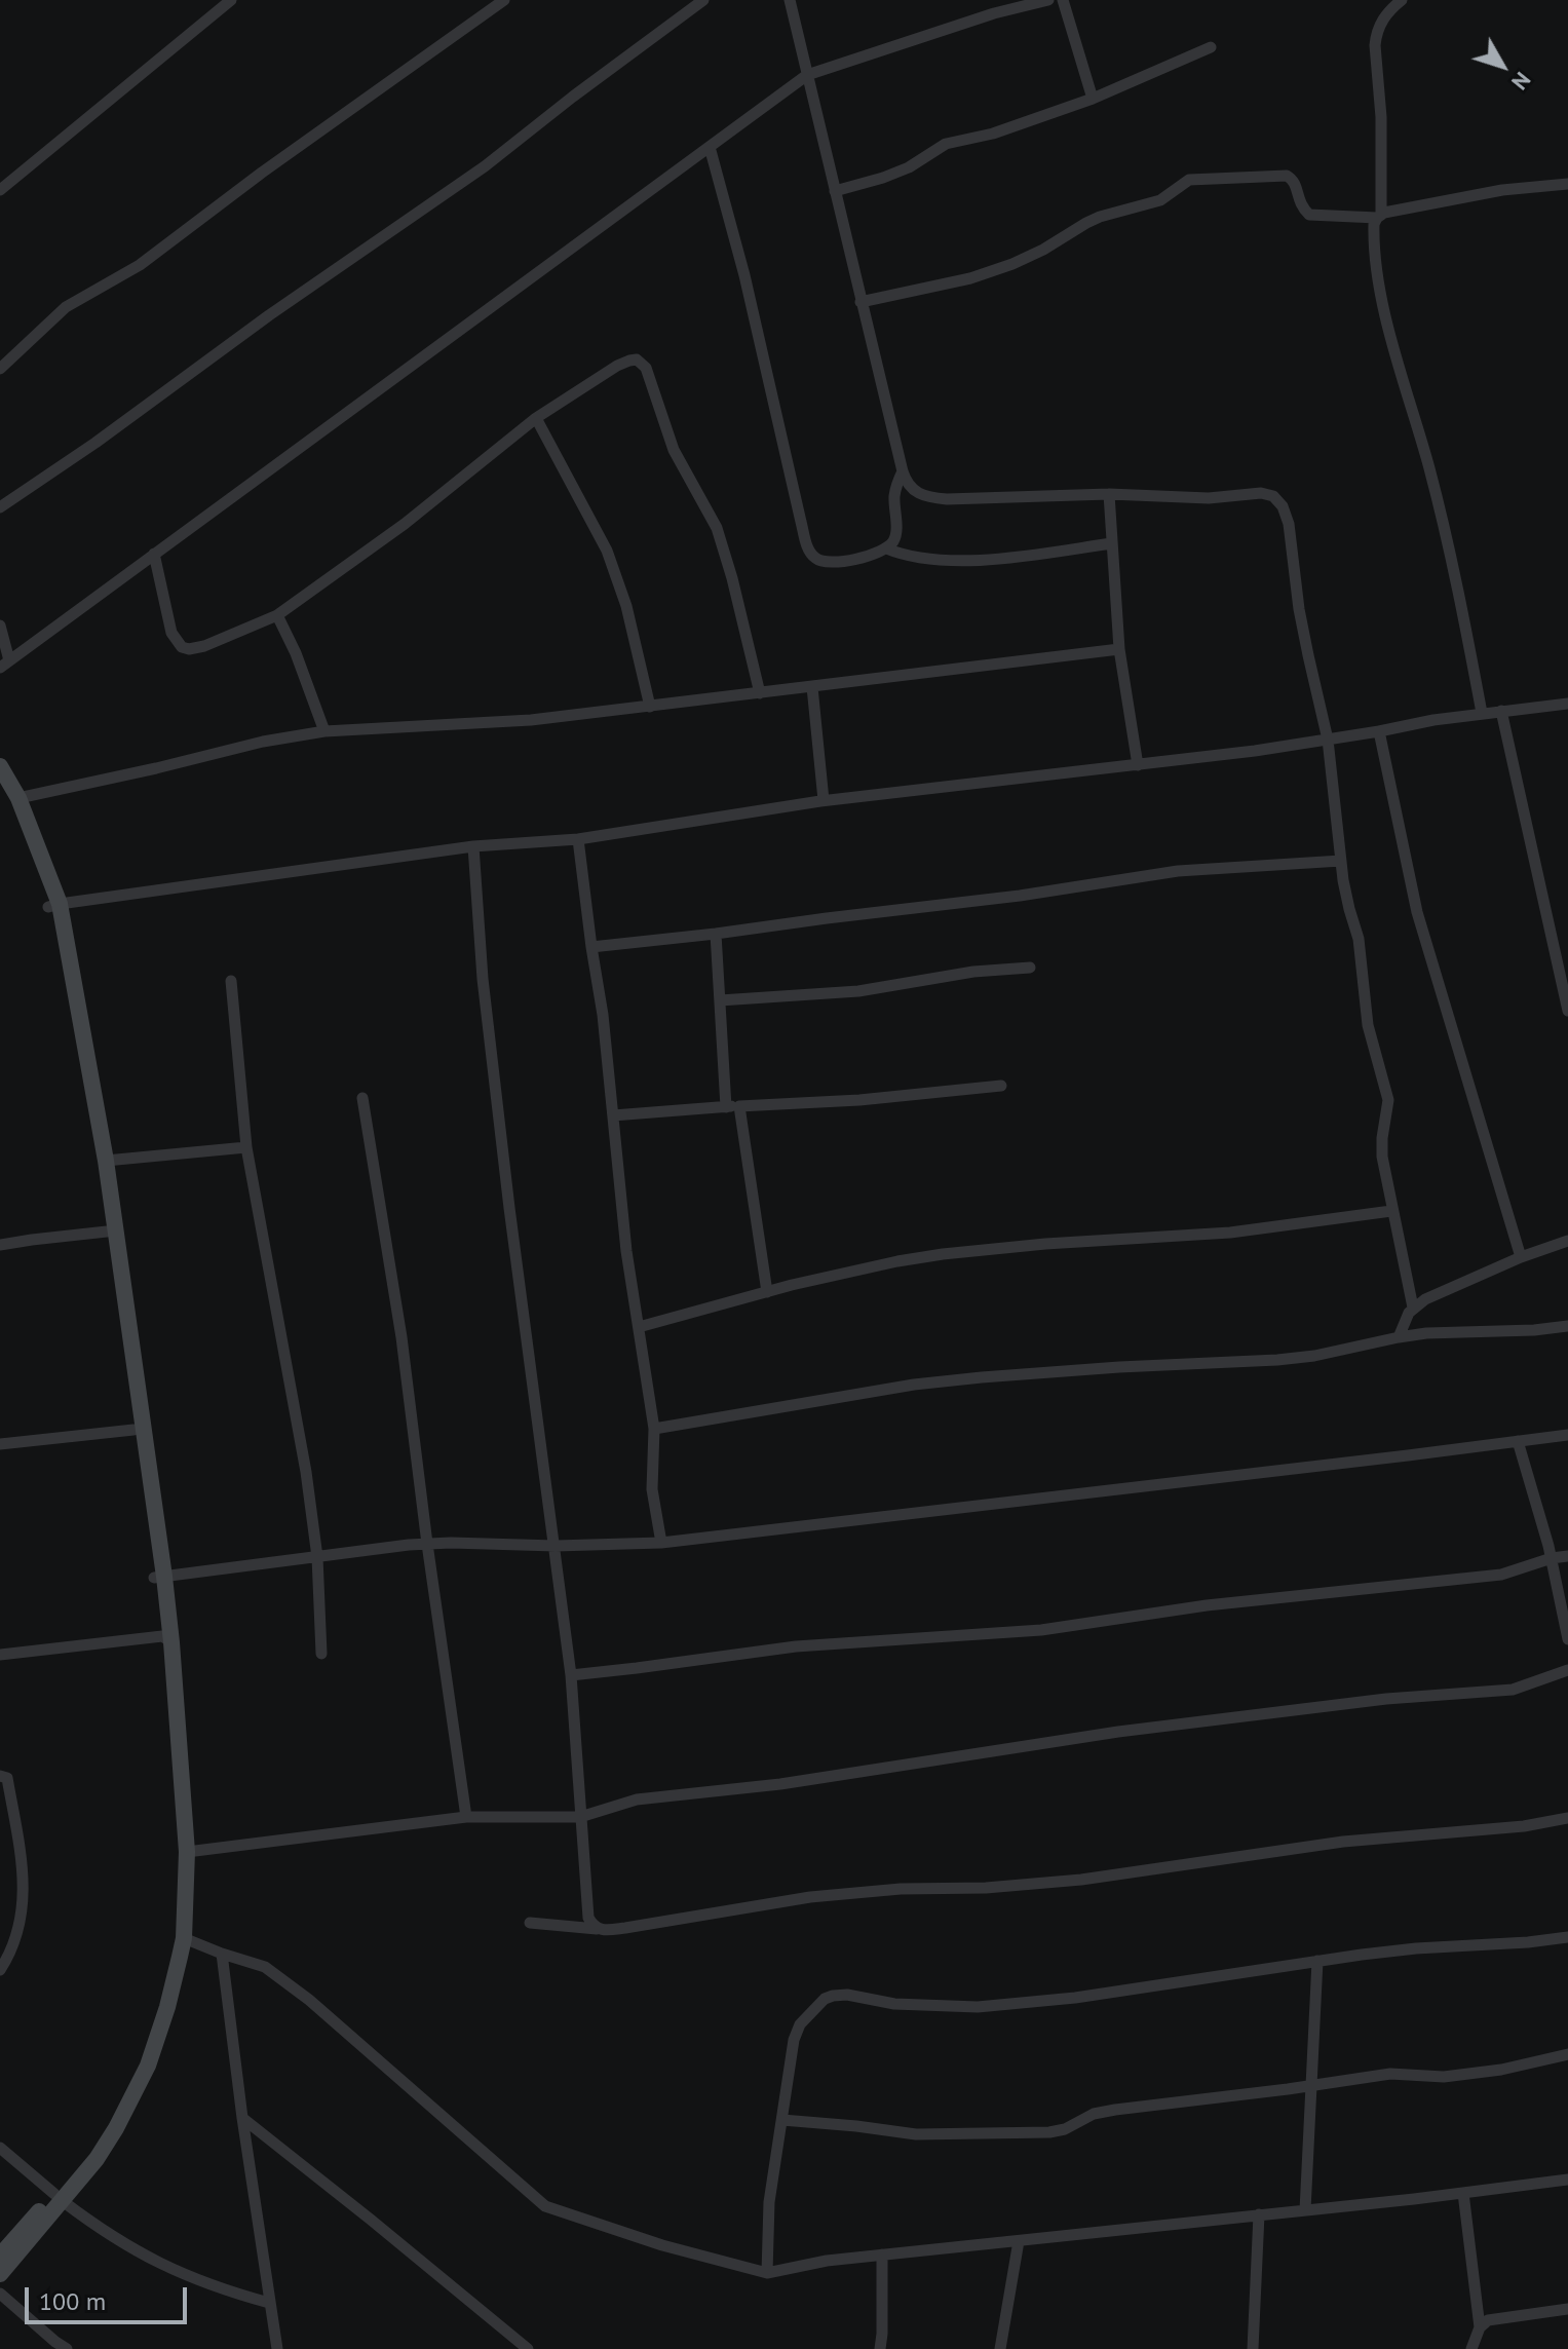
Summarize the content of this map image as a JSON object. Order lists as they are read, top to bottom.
{
  "scale_bar": "100 m",
  "north": "bottom right"
}
